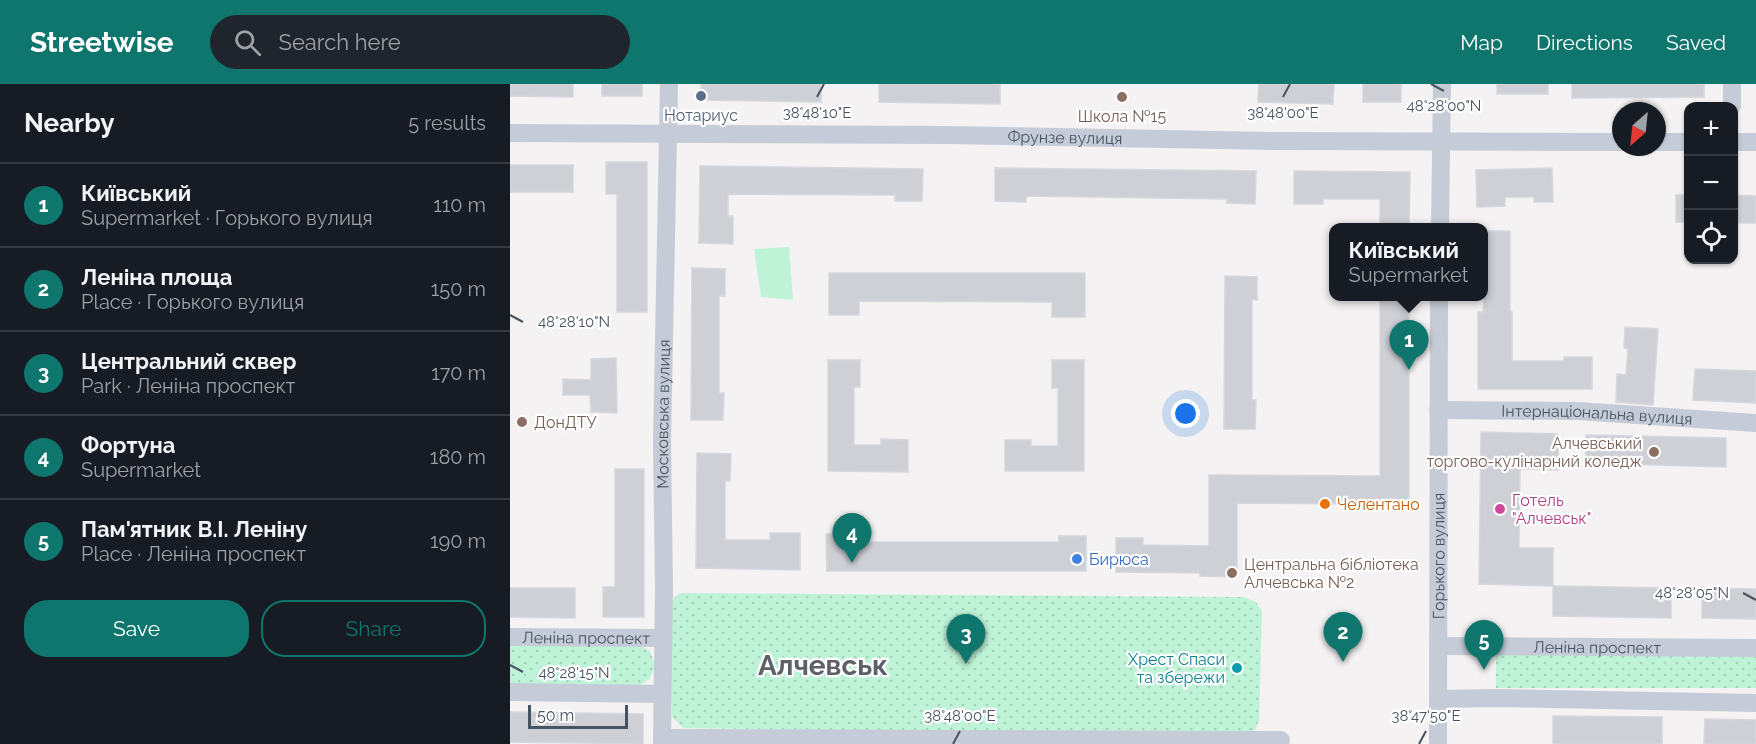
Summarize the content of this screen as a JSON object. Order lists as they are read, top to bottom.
{
  "streets": {
    "street": [
      "Фрунзе вулиця",
      "Московська вулиця",
      "Інтернаціональна вулиця",
      "Горького вулиця",
      "Леніна проспект"
    ]
  },
  "crossings": [
    ["Фрунзе вулиця", "Московська вулиця"],
    ["Московська вулиця", "Леніна проспект"],
    ["Інтернаціональна вулиця", "Горького вулиця"],
    ["Горького вулиця", "Леніна проспект"]
  ],
  "districts": ["Алчевськ"],
  "places": [
    "Нотариус",
    "Школа №15",
    "ДонДТУ",
    "Алчевський торгово-кулінарний коледж",
    "Челентано",
    "Готель \"Алчевськ\"",
    "Бирюса",
    "Центральна бібліотека Алчевська №2",
    "Хрест Спаси та збережи"
  ],
  "scale_bar": "50 m",
  "north": "bottom left",
  "page": {
    "header": "Streetwise",
    "search": "Search here",
    "nav": ["Map", "Directions", "Saved"],
    "heading": ["Nearby", "5 results"],
    "map_buttons": ["+", "−"],
    "list": [
      {
        "mark": "1",
        "name": "Київський",
        "note": "Supermarket · Горького вулиця",
        "value": "110 m"
      },
      {
        "mark": "2",
        "name": "Леніна площа",
        "note": "Place · Горького вулиця",
        "value": "150 m"
      },
      {
        "mark": "3",
        "name": "Центральний сквер",
        "note": "Park · Леніна проспект",
        "value": "170 m"
      },
      {
        "mark": "4",
        "name": "Фортуна",
        "note": "Supermarket",
        "value": "180 m"
      },
      {
        "mark": "5",
        "name": "Пам'ятник В.I. Ленiну",
        "note": "Place · Леніна проспект",
        "value": "190 m"
      }
    ],
    "popup": ["Київський", "Supermarket"],
    "pins": [
      "1",
      "4",
      "2",
      "3",
      "5"
    ],
    "buttons": ["Save", "Share"],
    "scale": "50 m"
  },
  "coordinates": [
    "48°28'00\"N",
    "38°48'10\"E",
    "38°48'00\"E",
    "48°28'10\"N",
    "48°28'05\"N",
    "48°28'15\"N",
    "38°47'50\"E"
  ]
}
